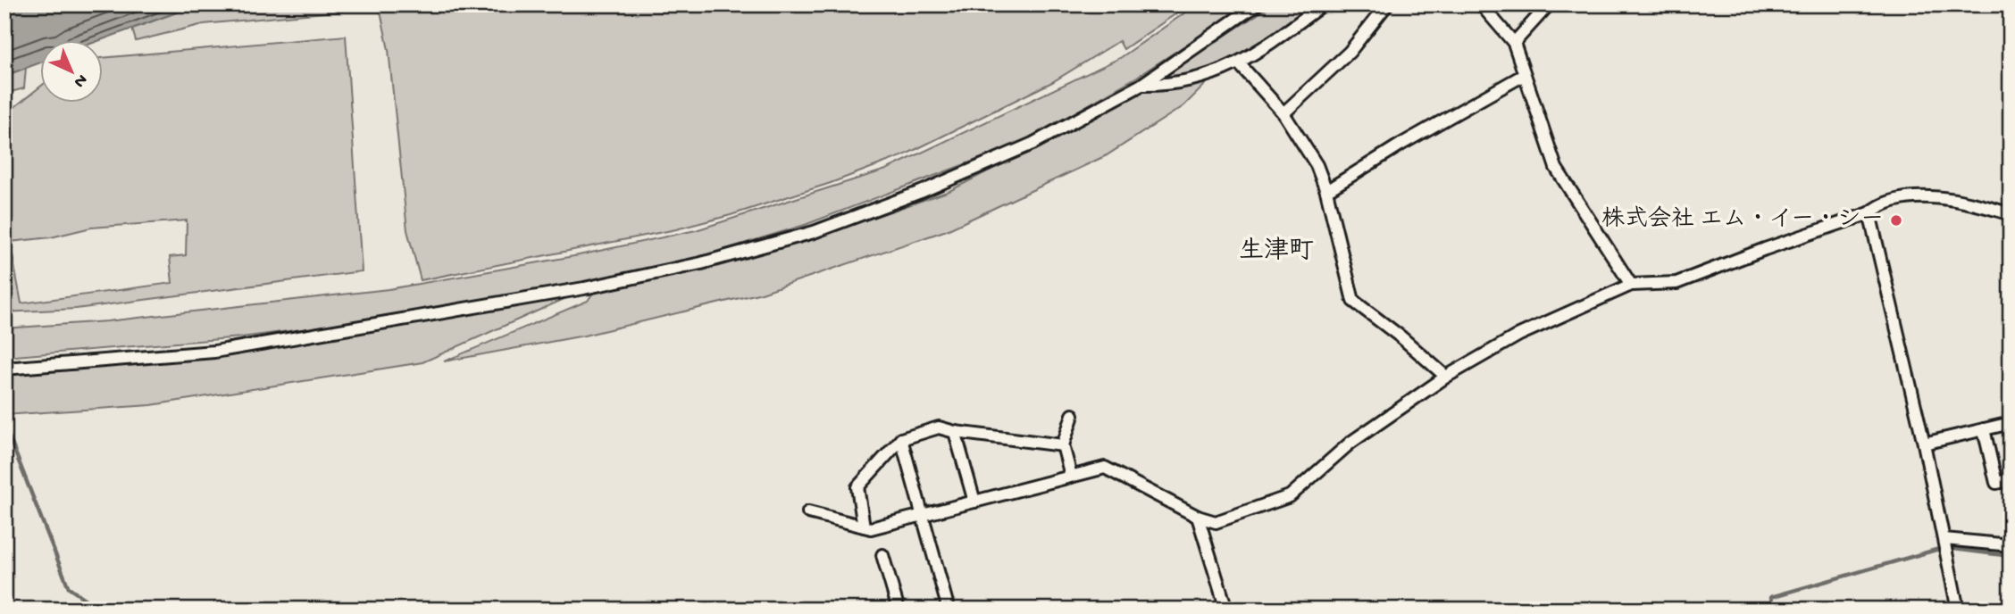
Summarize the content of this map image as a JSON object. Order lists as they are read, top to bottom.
{
  "districts": ["生津町"],
  "places": ["株式会社 エム・イー・シー"],
  "north": "bottom right"
}
